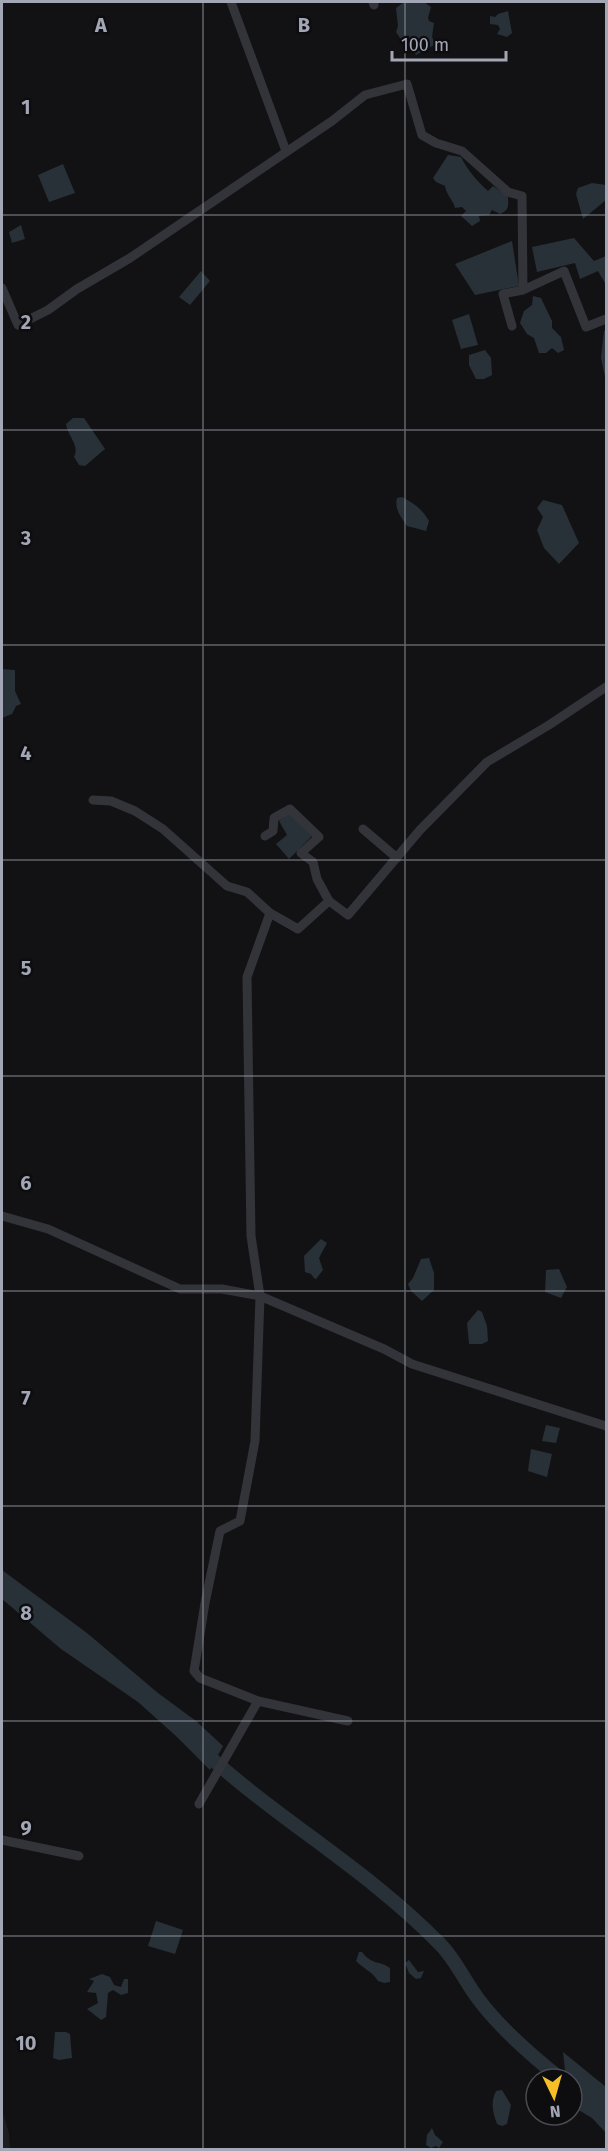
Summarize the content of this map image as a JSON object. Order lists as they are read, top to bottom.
{
  "scale_bar": "100 m",
  "north": "bottom",
  "grid": {
    "columns": ["A", "B"],
    "rows": [
      "1",
      "2",
      "3",
      "4",
      "5",
      "6",
      "7",
      "8",
      "9",
      "10"
    ]
  }
}
